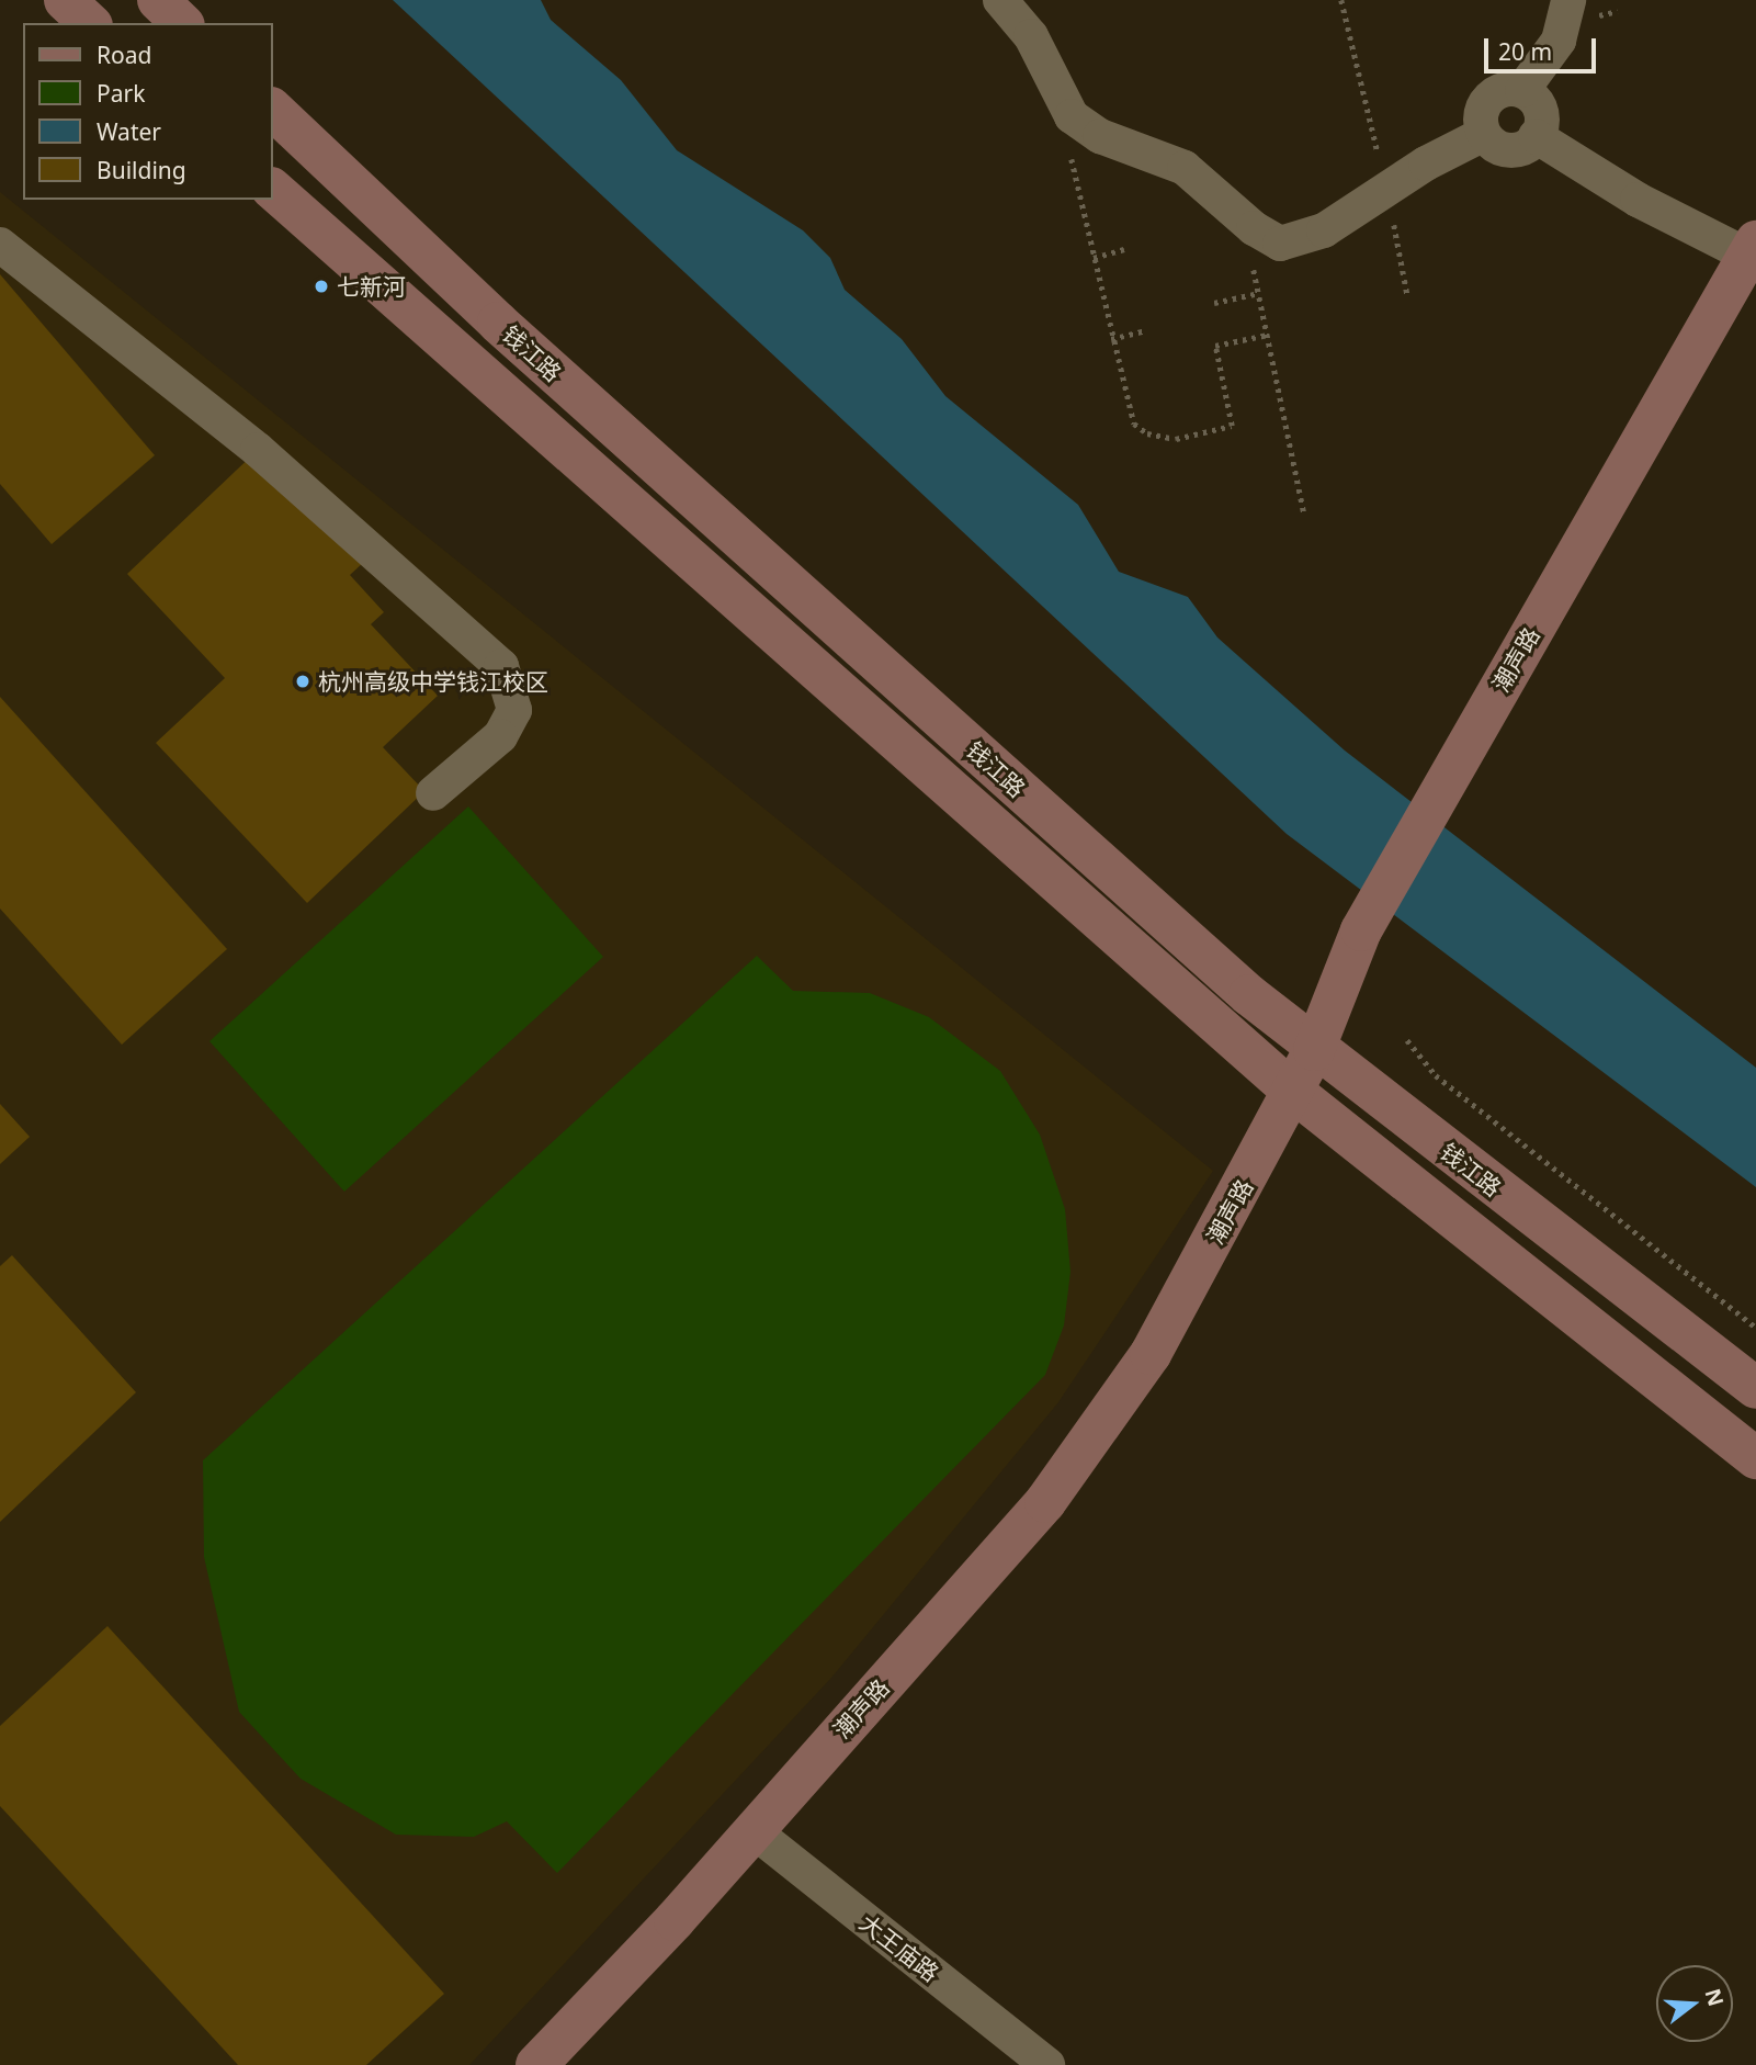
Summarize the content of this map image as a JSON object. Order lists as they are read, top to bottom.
{
  "streets": {
    "main road": ["钱江路", "潮声路"],
    "street": ["大王庙路"]
  },
  "crossings": [
    ["钱江路", "潮声路"],
    ["潮声路", "大王庙路"]
  ],
  "places": ["七新河", "杭州高级中学钱江校区"],
  "legend": [
    "Road",
    "Park",
    "Water",
    "Building"
  ],
  "scale_bar": "20 m",
  "north": "right"
}
